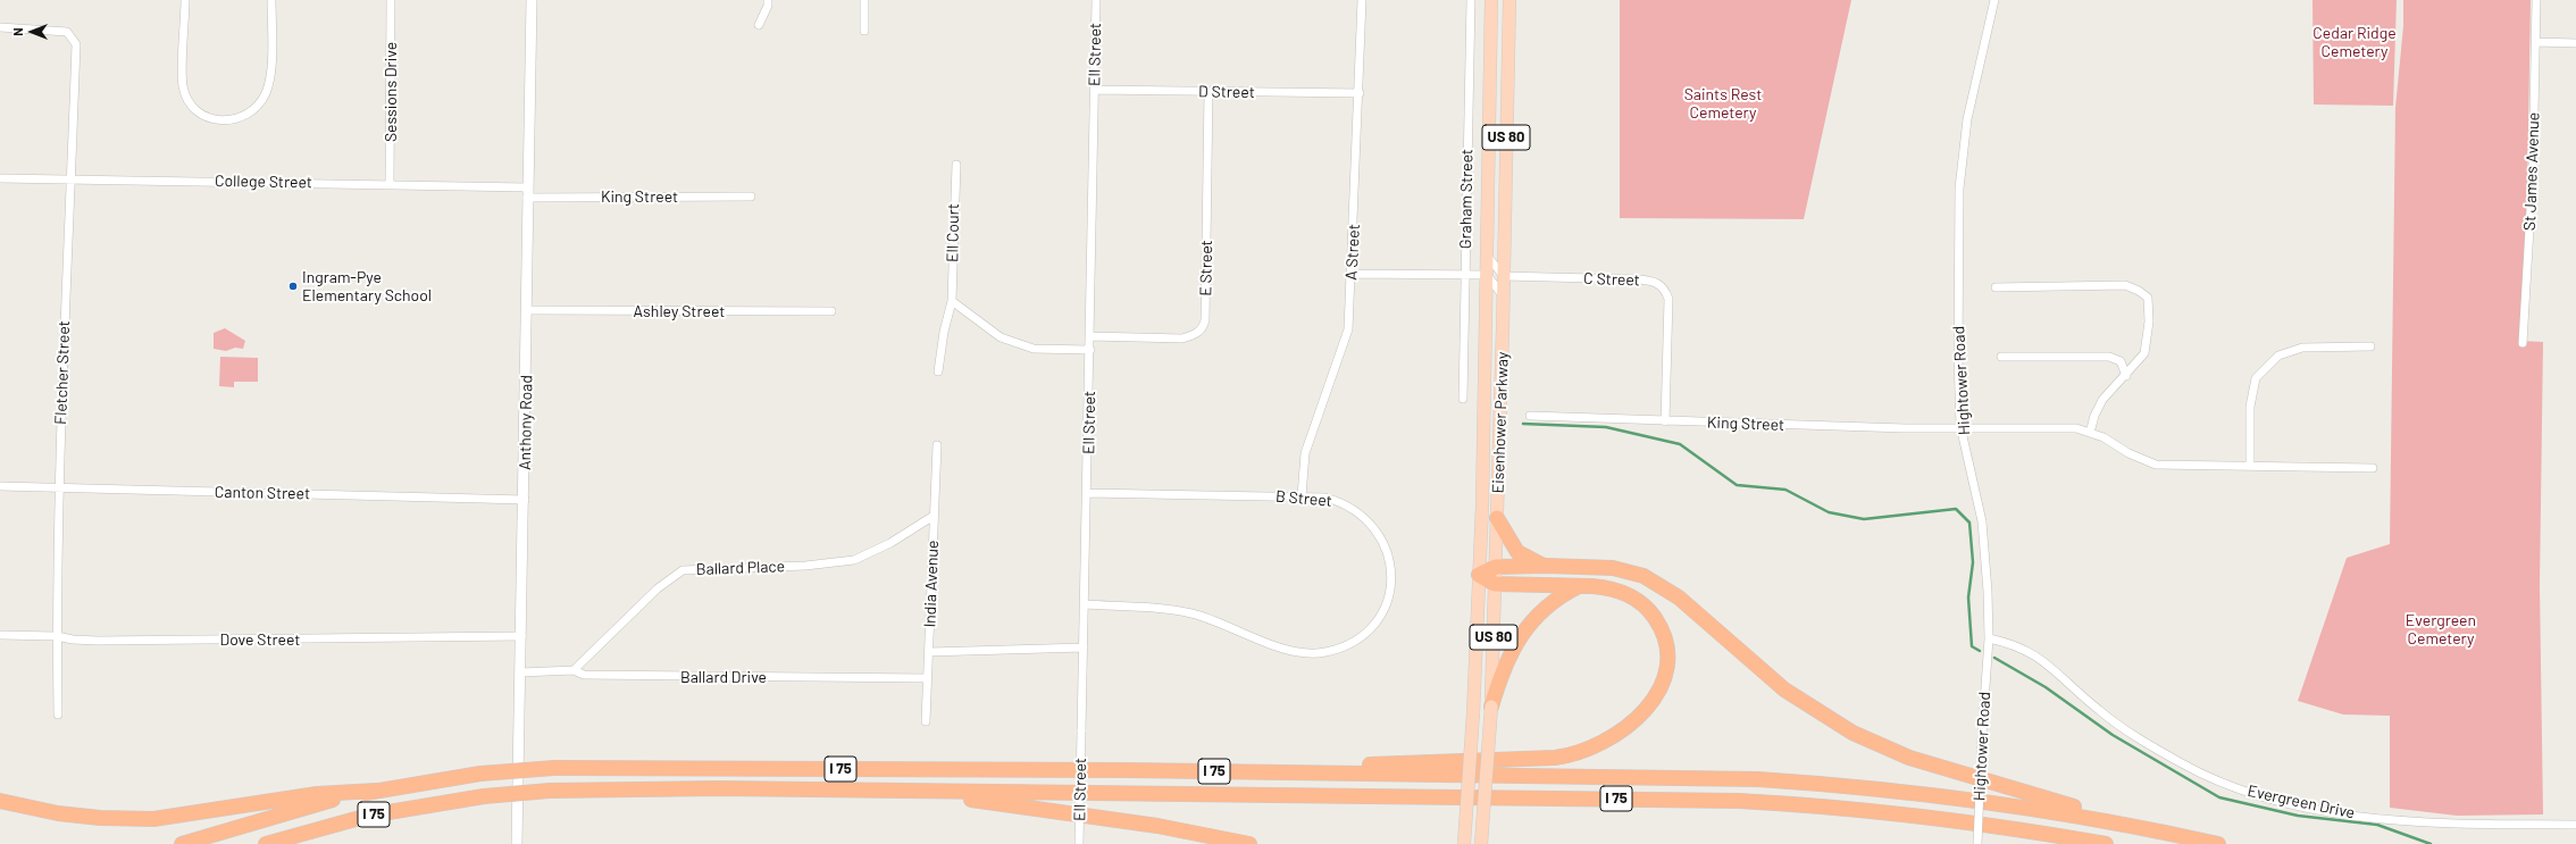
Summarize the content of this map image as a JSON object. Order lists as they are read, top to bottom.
{
  "streets": {
    "highway": ["I 75"],
    "main road": ["US 80", "Eisenhower Parkway"],
    "street": [
      "Ell Street",
      "Sessions Drive",
      "D Street",
      "St James Avenue",
      "College Street",
      "King Street",
      "Graham Street",
      "Ell Court",
      "A Street",
      "E Street",
      "C Street",
      "Ashley Street",
      "Fletcher Street",
      "Hightower Road",
      "Anthony Road",
      "Canton Street",
      "B Street",
      "Ballard Place",
      "India Avenue",
      "Dove Street",
      "Ballard Drive",
      "Evergreen Drive"
    ]
  },
  "crossings": [
    ["Ell Street", "D Street"],
    ["Ell Street", "E Street"],
    ["Ell Street", "B Street"],
    ["Sessions Drive", "College Street"],
    ["D Street", "A Street"],
    ["D Street", "E Street"],
    ["College Street", "King Street"],
    ["College Street", "Fletcher Street"],
    ["College Street", "Anthony Road"],
    ["King Street", "C Street"],
    ["King Street", "Hightower Road"],
    ["King Street", "Anthony Road"],
    ["A Street", "B Street"],
    ["C Street", "Eisenhower Parkway"],
    ["Ashley Street", "Anthony Road"],
    ["Fletcher Street", "Canton Street"],
    ["Fletcher Street", "Dove Street"],
    ["Hightower Road", "Evergreen Drive"],
    ["Anthony Road", "Canton Street"],
    ["Anthony Road", "Dove Street"],
    ["Anthony Road", "Ballard Drive"],
    ["Ballard Place", "India Avenue"],
    ["Ballard Place", "Ballard Drive"],
    ["India Avenue", "Ballard Drive"]
  ],
  "parks": ["Cedar Ridge Cemetery", "Saints Rest Cemetery", "Evergreen Cemetery"],
  "places": ["Ingram-Pye Elementary School"],
  "north": "left"
}
